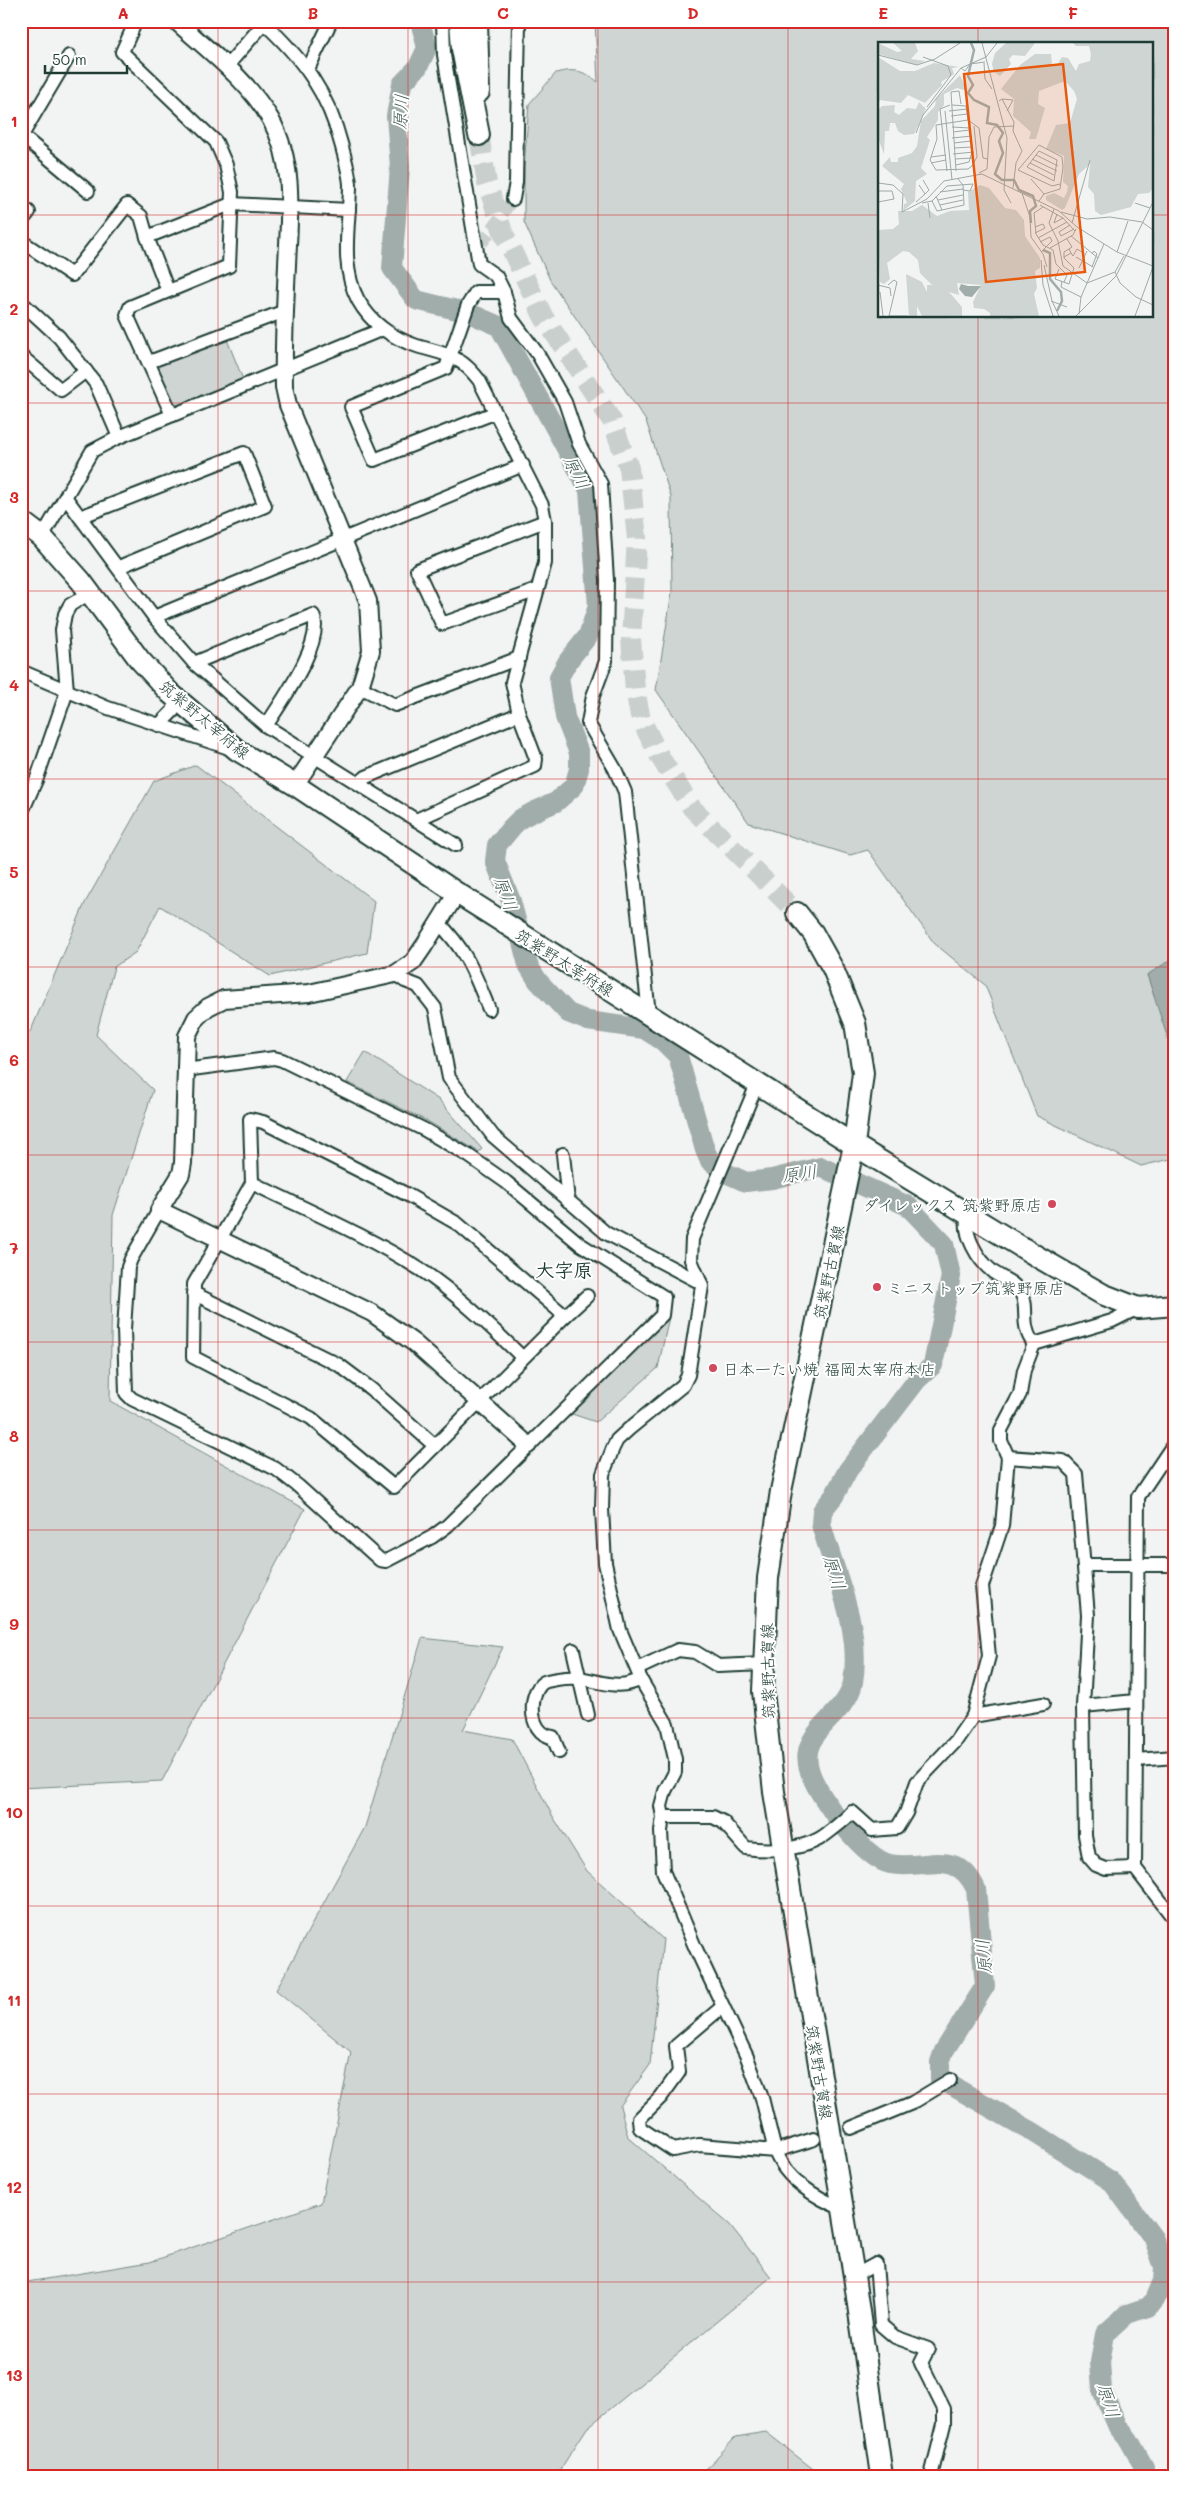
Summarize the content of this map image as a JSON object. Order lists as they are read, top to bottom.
{
  "streets": {
    "main road": ["筑紫野太宰府線", "筑紫野古賀線"]
  },
  "crossings": [
    ["筑紫野太宰府線", "筑紫野古賀線"]
  ],
  "districts": ["大字原"],
  "water": ["原川"],
  "places": ["ダイレックス 筑紫野原店", "ミニストップ筑紫野原店", "日本一たい焼 福岡太宰府本店"],
  "scale_bar": "50 m",
  "grid": {
    "columns": [
      "A",
      "B",
      "C",
      "D",
      "E",
      "F"
    ],
    "rows": [
      "1",
      "2",
      "3",
      "4",
      "5",
      "6",
      "7",
      "8",
      "9",
      "10",
      "11",
      "12",
      "13"
    ]
  }
}
